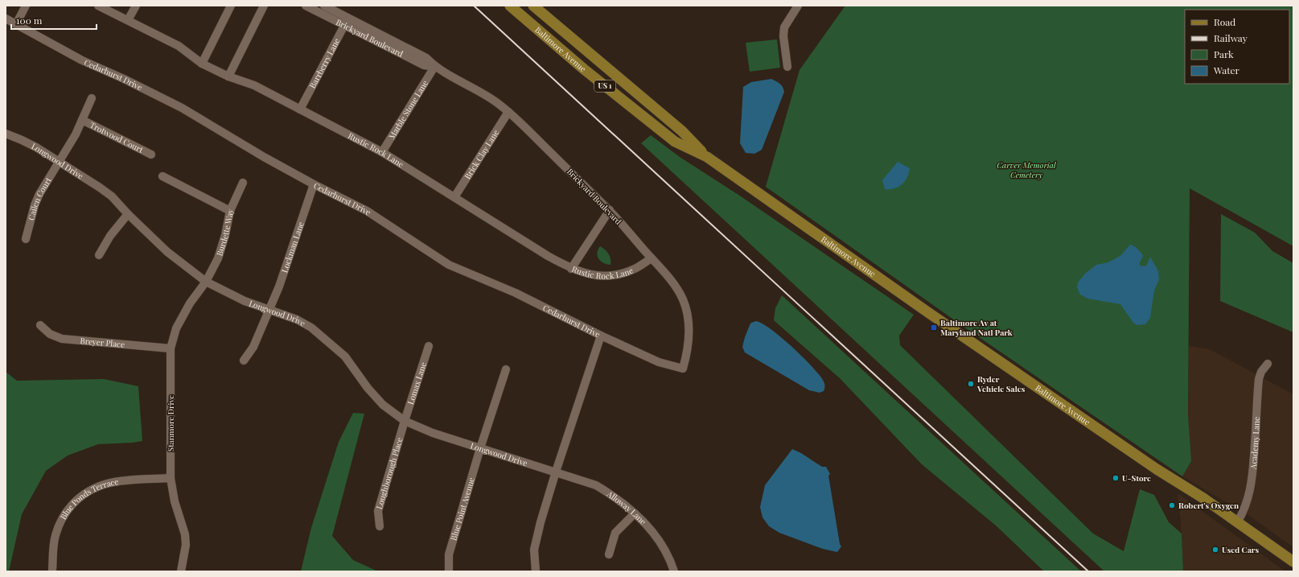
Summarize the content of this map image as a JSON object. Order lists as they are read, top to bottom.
{
  "streets": {
    "main road": ["Baltimore Avenue", "US 1"],
    "street": [
      "Brickyard Boulevard",
      "Barrberry Lane",
      "Cedarhurst Drive",
      "Marble Stone Lane",
      "Trotwood Court",
      "Rustic Rock Lane",
      "Brick Clay Lane",
      "Longwood Drive",
      "Cailen Court",
      "Burdette Way",
      "Lockman Lane",
      "Breyer Place",
      "Lomax Lane",
      "Stanmore Drive",
      "Academy Lane",
      "Loughborough Place",
      "Blue Ponds Terrace",
      "Alloway Lane",
      "Blue Point Avenue"
    ]
  },
  "crossings": [
    ["Brickyard Boulevard", "Barrberry Lane"],
    ["Brickyard Boulevard", "Cedarhurst Drive"],
    ["Brickyard Boulevard", "Marble Stone Lane"],
    ["Brickyard Boulevard", "Rustic Rock Lane"],
    ["Brickyard Boulevard", "Brick Clay Lane"],
    ["Baltimore Avenue", "Academy Lane"],
    ["Barrberry Lane", "Rustic Rock Lane"],
    ["Cedarhurst Drive", "Lockman Lane"],
    ["Marble Stone Lane", "Rustic Rock Lane"],
    ["Trotwood Court", "Cailen Court"],
    ["Rustic Rock Lane", "Brick Clay Lane"],
    ["Longwood Drive", "Cailen Court"],
    ["Longwood Drive", "Burdette Way"],
    ["Longwood Drive", "Lockman Lane"],
    ["Longwood Drive", "Lomax Lane"],
    ["Longwood Drive", "Stanmore Drive"],
    ["Longwood Drive", "Loughborough Place"],
    ["Longwood Drive", "Alloway Lane"],
    ["Longwood Drive", "Blue Point Avenue"],
    ["Burdette Way", "Stanmore Drive"],
    ["Breyer Place", "Stanmore Drive"],
    ["Lomax Lane", "Loughborough Place"],
    ["Stanmore Drive", "Blue Ponds Terrace"]
  ],
  "parks": ["Carver Memorial Cemetery"],
  "places": {
    "transit": ["Baltimore Av at Maryland Natl Park"],
    "other": [
      "Ryder Vehicle Sales",
      "U-Store",
      "Robert's Oxygen",
      "Used Cars"
    ]
  },
  "legend": [
    "Road",
    "Railway",
    "Park",
    "Water"
  ],
  "scale_bar": "100 m"
}
